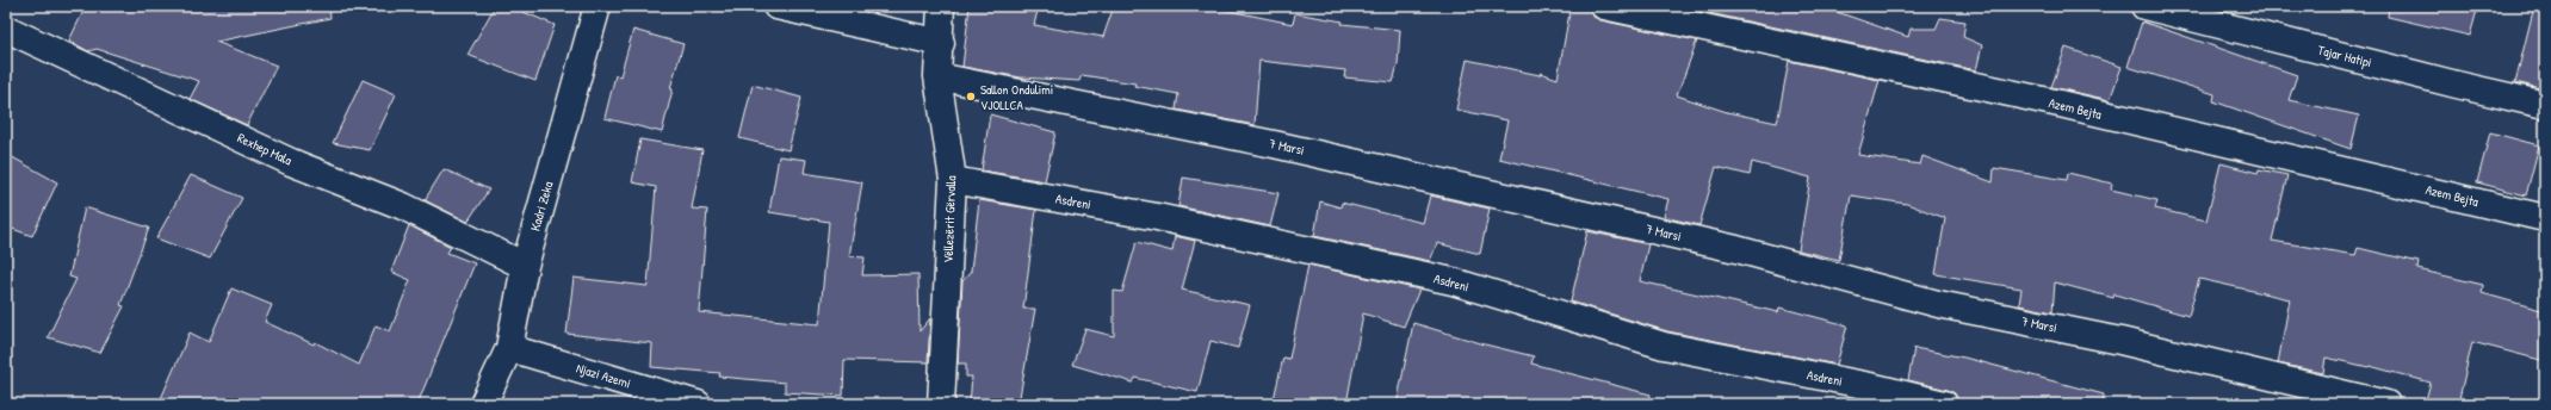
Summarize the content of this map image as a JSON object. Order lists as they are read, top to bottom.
{
  "streets": {
    "street": [
      "Tajar Hatipi",
      "Azem Bejta",
      "7 Marsi",
      "Rexhep Mala",
      "Asdreni",
      "Kadri Zeka",
      "Vëllezërit Gërvalla",
      "Njazi Azemi"
    ]
  },
  "crossings": [
    ["7 Marsi", "Vëllezërit Gërvalla"],
    ["Rexhep Mala", "Kadri Zeka"],
    ["Asdreni", "Vëllezërit Gërvalla"],
    ["Kadri Zeka", "Njazi Azemi"]
  ],
  "places": ["Sallon Ondulimi VJOLLCA"]
}
